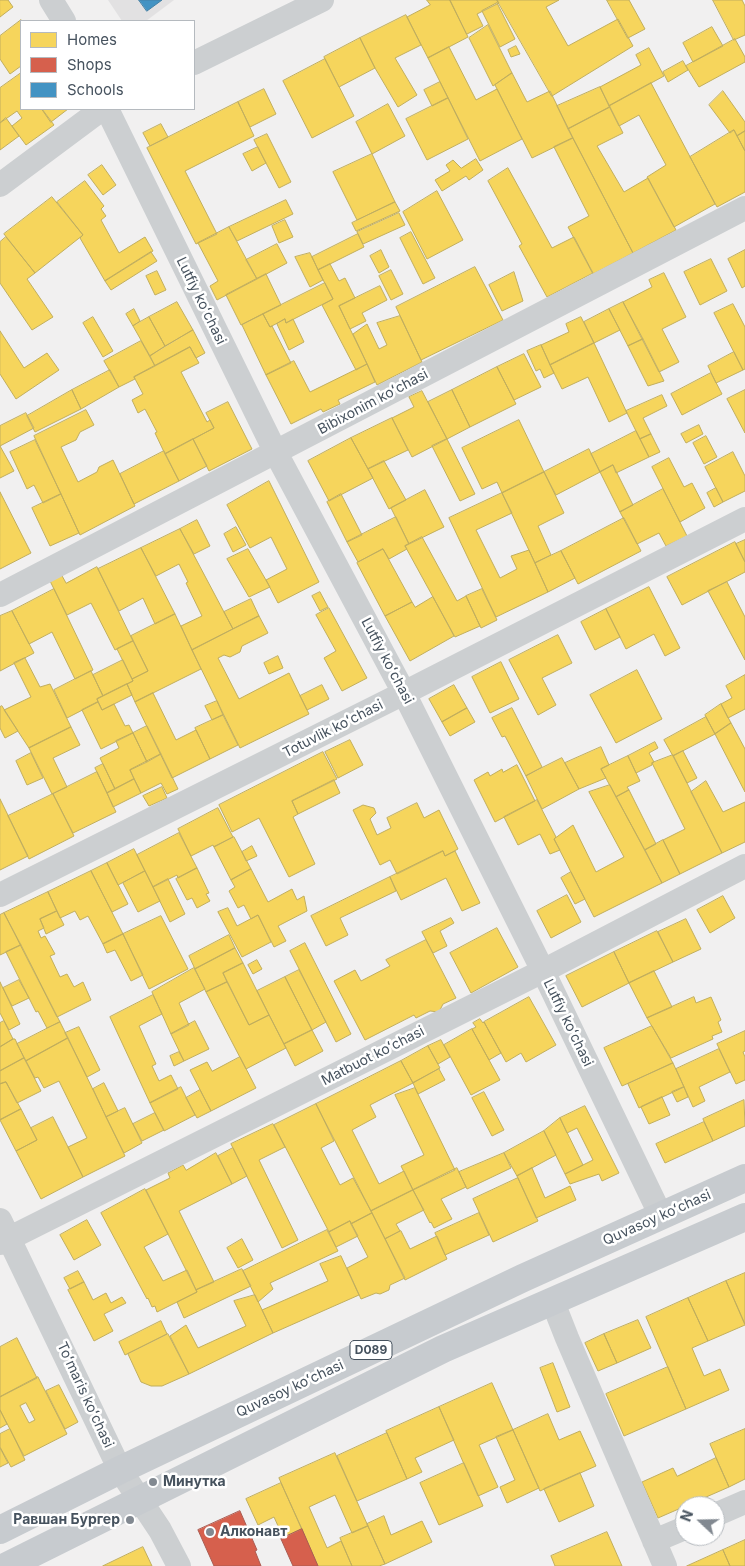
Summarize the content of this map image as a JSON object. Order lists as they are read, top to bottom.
{
  "streets": {
    "main road": ["Quvasoy koʻchasi", "D089"],
    "street": [
      "Lutfiy koʻchasi",
      "Bibixonim koʻchasi",
      "Totuvlik koʻchasi",
      "Matbuot koʻchasi",
      "Toʻmaris koʻchasi"
    ]
  },
  "crossings": [
    ["Lutfiy koʻchasi", "Bibixonim koʻchasi"],
    ["Lutfiy koʻchasi", "Totuvlik koʻchasi"],
    ["Lutfiy koʻchasi", "Matbuot koʻchasi"],
    ["Lutfiy koʻchasi", "Quvasoy koʻchasi"],
    ["Matbuot koʻchasi", "Toʻmaris koʻchasi"],
    ["Quvasoy koʻchasi", "Toʻmaris koʻchasi"],
    ["D089", "Toʻmaris koʻchasi"]
  ],
  "places": ["Минутка", "Равшан Бургер", "Алконавт"],
  "legend": ["Homes", "Shops", "Schools"],
  "north": "left"
}
